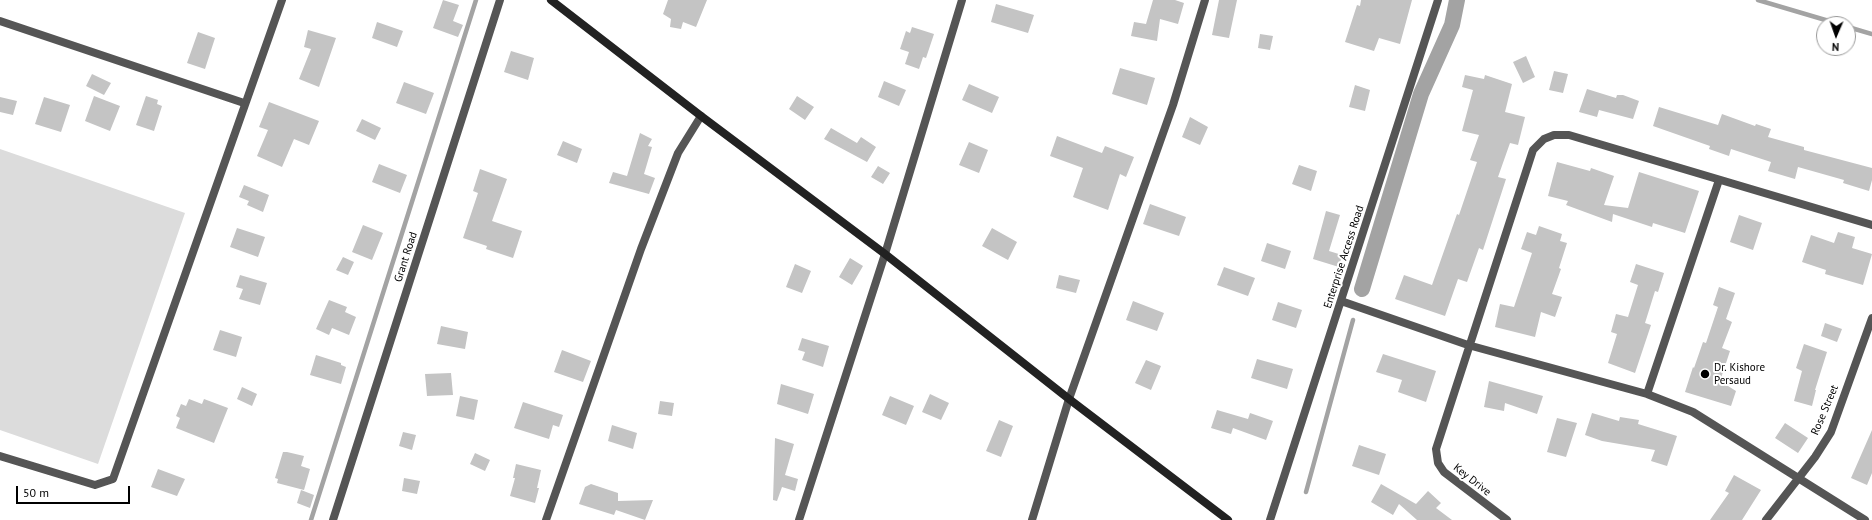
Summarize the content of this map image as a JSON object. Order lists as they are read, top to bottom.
{
  "streets": {
    "street": [
      "Grant Road",
      "Enterprise Access Road",
      "Rose Street",
      "Key Drive"
    ]
  },
  "places": ["Dr. Kishore Persaud"],
  "scale_bar": "50 m",
  "north": "bottom"
}
